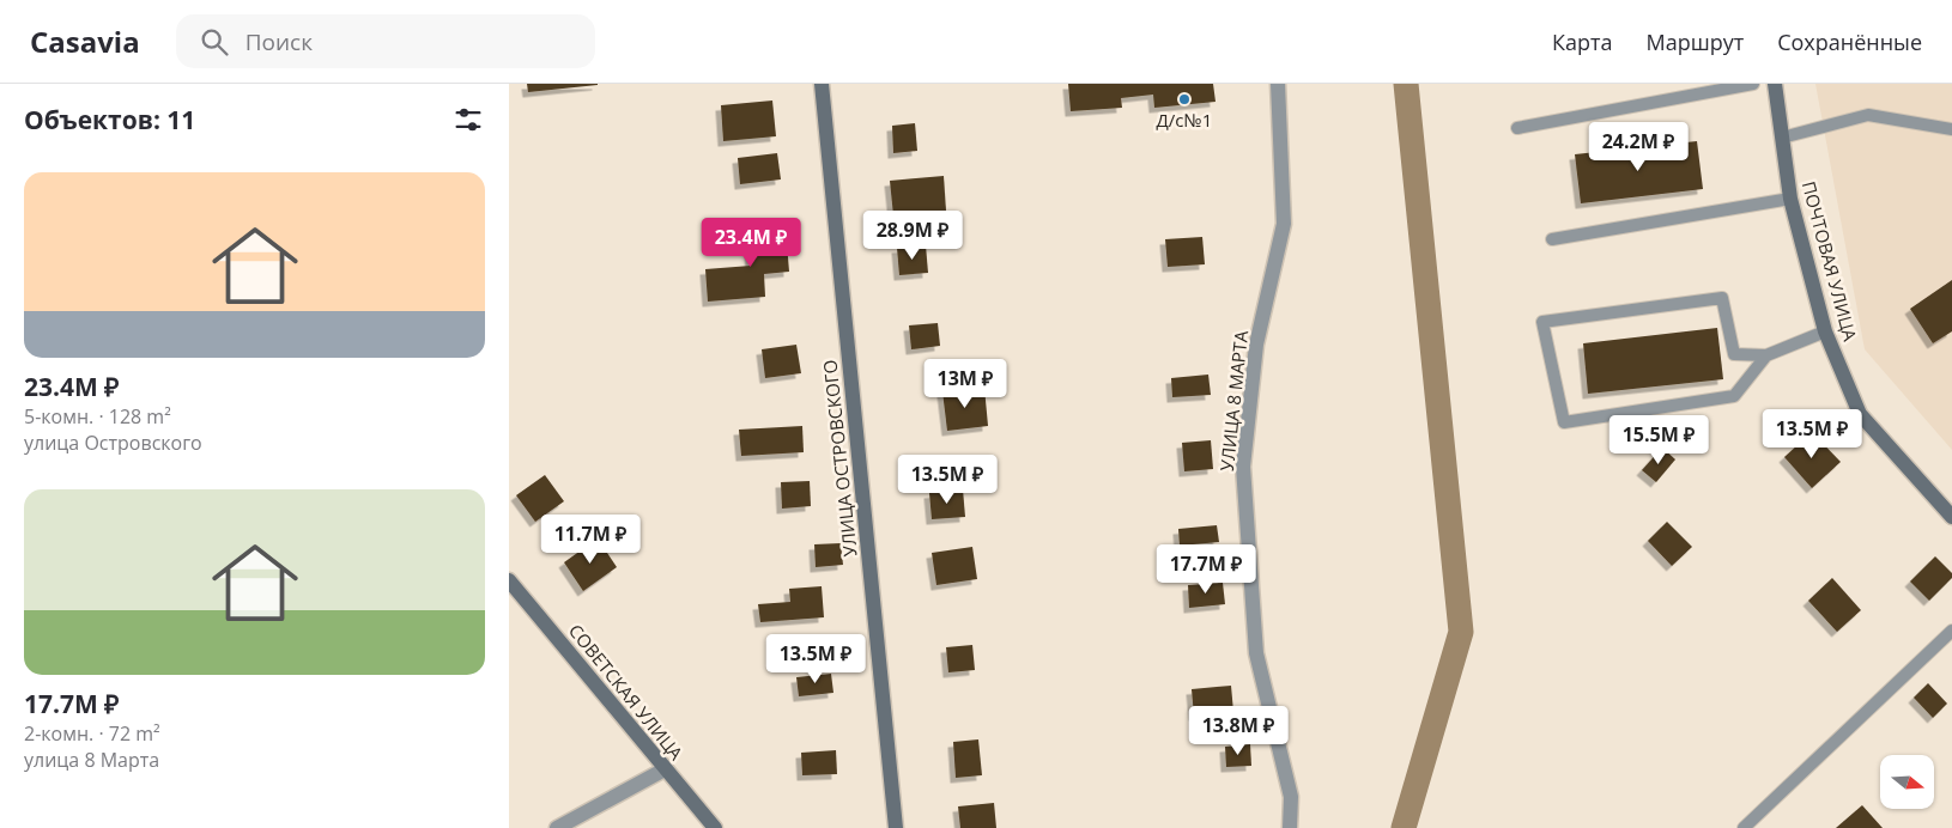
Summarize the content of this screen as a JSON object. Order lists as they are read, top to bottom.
{
  "streets": {
    "street": [
      "ПОЧТОВАЯ УЛИЦА",
      "УЛИЦА 8 МАРТА",
      "УЛИЦА ОСТРОВСКОГО",
      "СОВЕТСКАЯ УЛИЦА"
    ]
  },
  "places": ["Д/с№1"],
  "north": "right",
  "page": {
    "header": "Casavia",
    "search": "Поиск",
    "nav": ["Карта", "Маршрут", "Сохранённые"],
    "heading": "Объектов: 11",
    "price": [
      "24.2M ₽",
      "28.9M ₽",
      "23.4M ₽",
      "13M ₽",
      "13.5M ₽",
      "15.5M ₽",
      "13.5M ₽",
      "11.7M ₽",
      "17.7M ₽",
      "13.5M ₽",
      "13.8M ₽"
    ],
    "list": [
      {
        "name": "23.4M ₽",
        "note": "5-комн. · 128 m² · улица Островского"
      },
      {
        "name": "17.7M ₽",
        "note": "2-комн. · 72 m² · улица 8 Марта"
      }
    ]
  }
}
